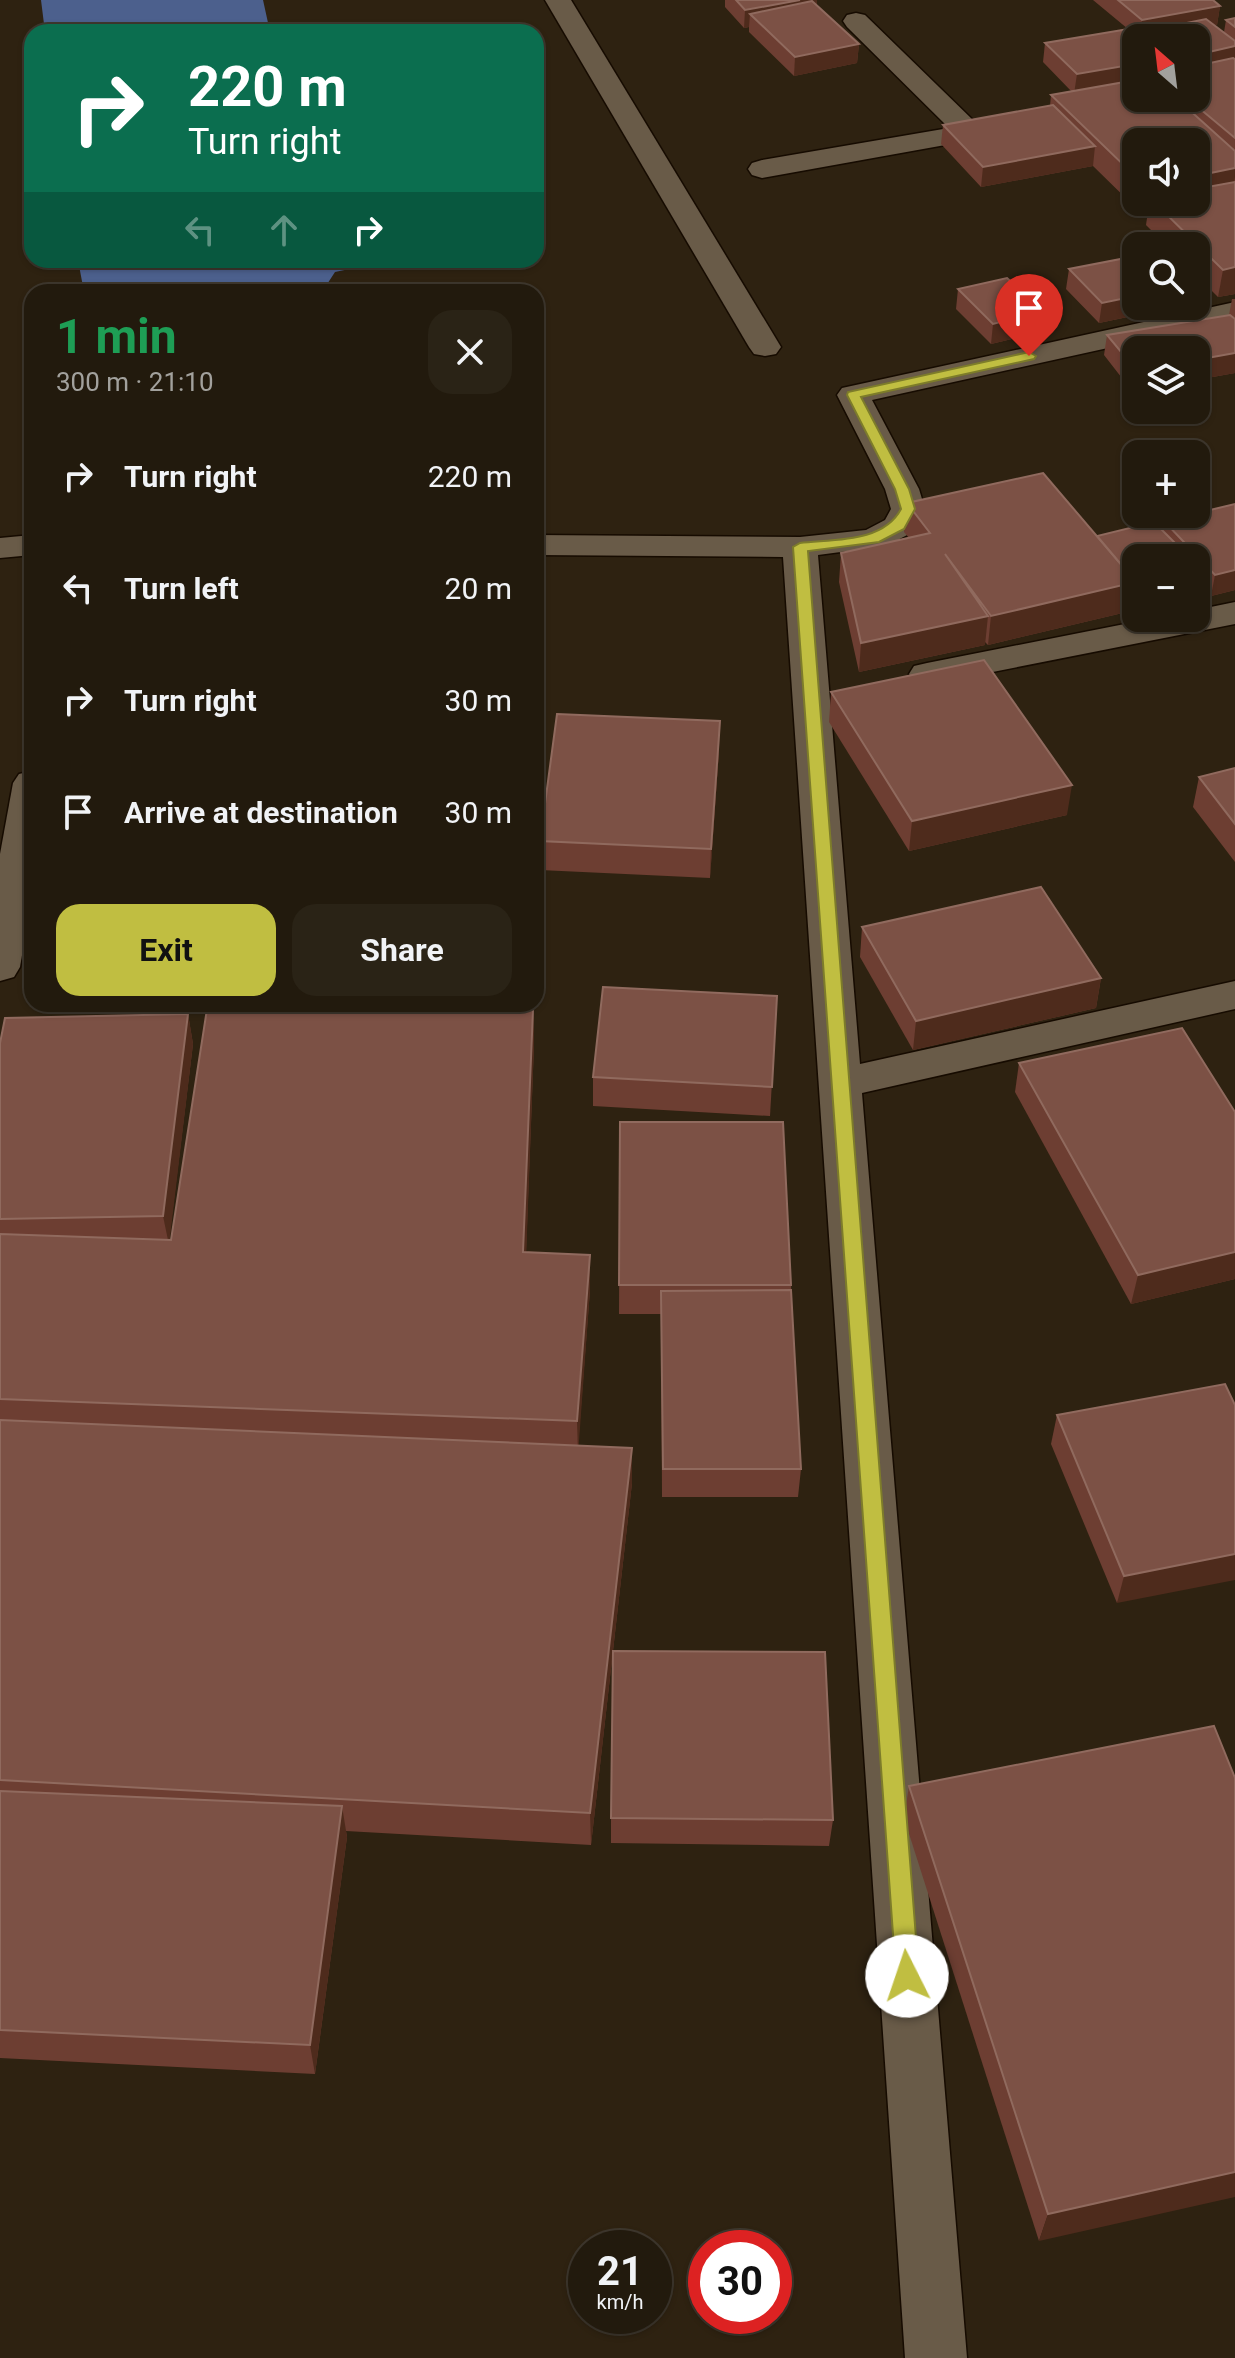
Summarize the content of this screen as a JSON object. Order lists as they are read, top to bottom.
{
  "north": "top left",
  "page": {
    "map_buttons": ["+", "−"],
    "turn": ["220 m", "Turn right"],
    "heading": ["1 min", "300 m · 21:10"],
    "list": [
      {
        "name": "Turn right",
        "value": "220 m"
      },
      {
        "name": "Turn left",
        "value": "20 m"
      },
      {
        "name": "Turn right",
        "value": "30 m"
      },
      {
        "name": "Arrive at destination",
        "value": "30 m"
      }
    ],
    "buttons": ["Exit", "Share"],
    "speed": "21 km/h",
    "limit": "30"
  }
}
